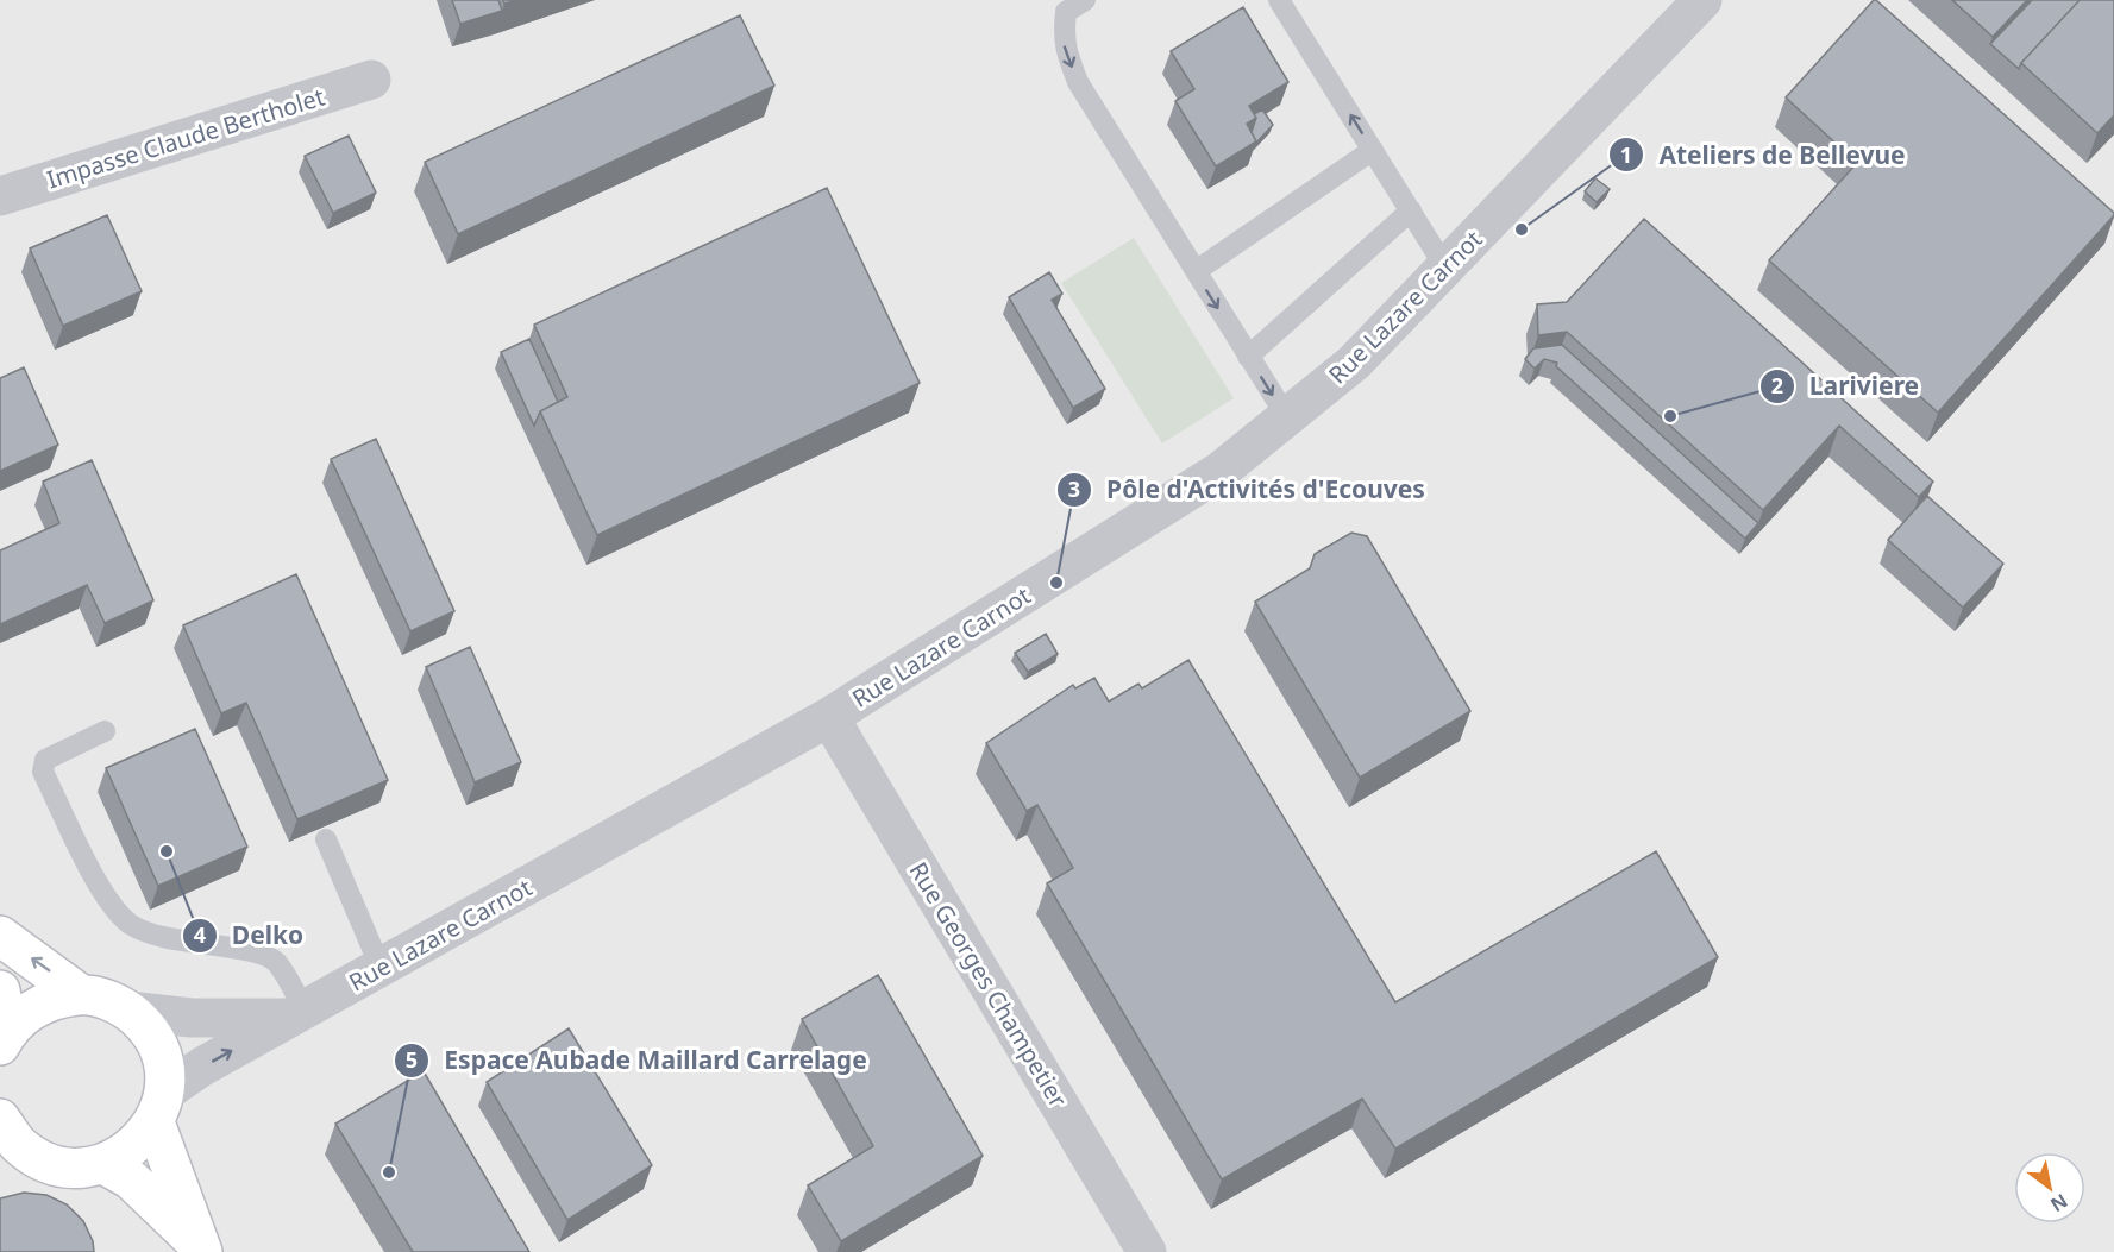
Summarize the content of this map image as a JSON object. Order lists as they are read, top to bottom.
{
  "streets": {
    "street": ["Impasse Claude Bertholet", "Rue Lazare Carnot", "Rue Georges Champetier"]
  },
  "crossings": [
    ["Rue Lazare Carnot", "Rue Georges Champetier"]
  ],
  "places": [
    "Ateliers de Bellevue",
    "Lariviere",
    "Pôle d'Activités d'Ecouves",
    "Delko",
    "Espace Aubade Maillard Carrelage"
  ],
  "north": "bottom right"
}
